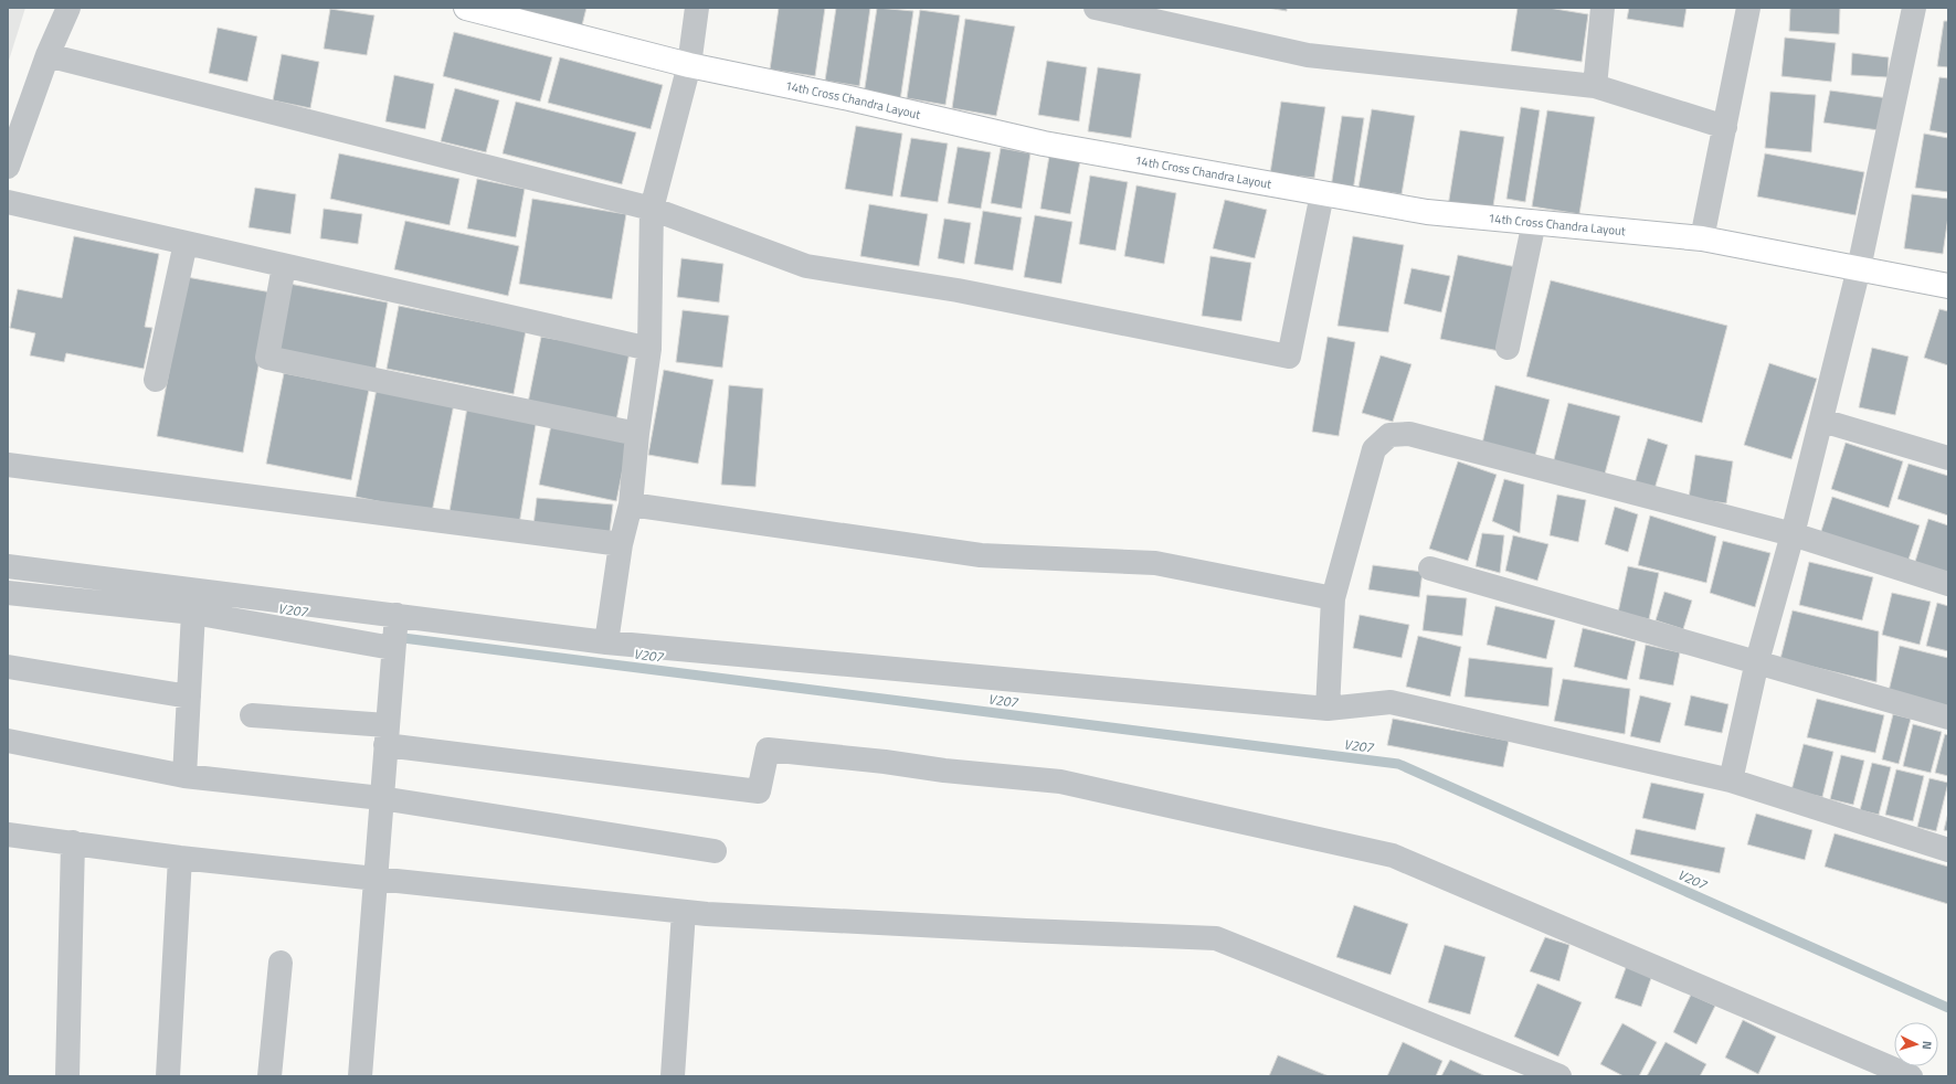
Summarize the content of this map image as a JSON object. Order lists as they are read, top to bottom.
{
  "streets": {
    "main road": ["14th Cross Chandra Layout"]
  },
  "water": ["V207"],
  "north": "right"
}
